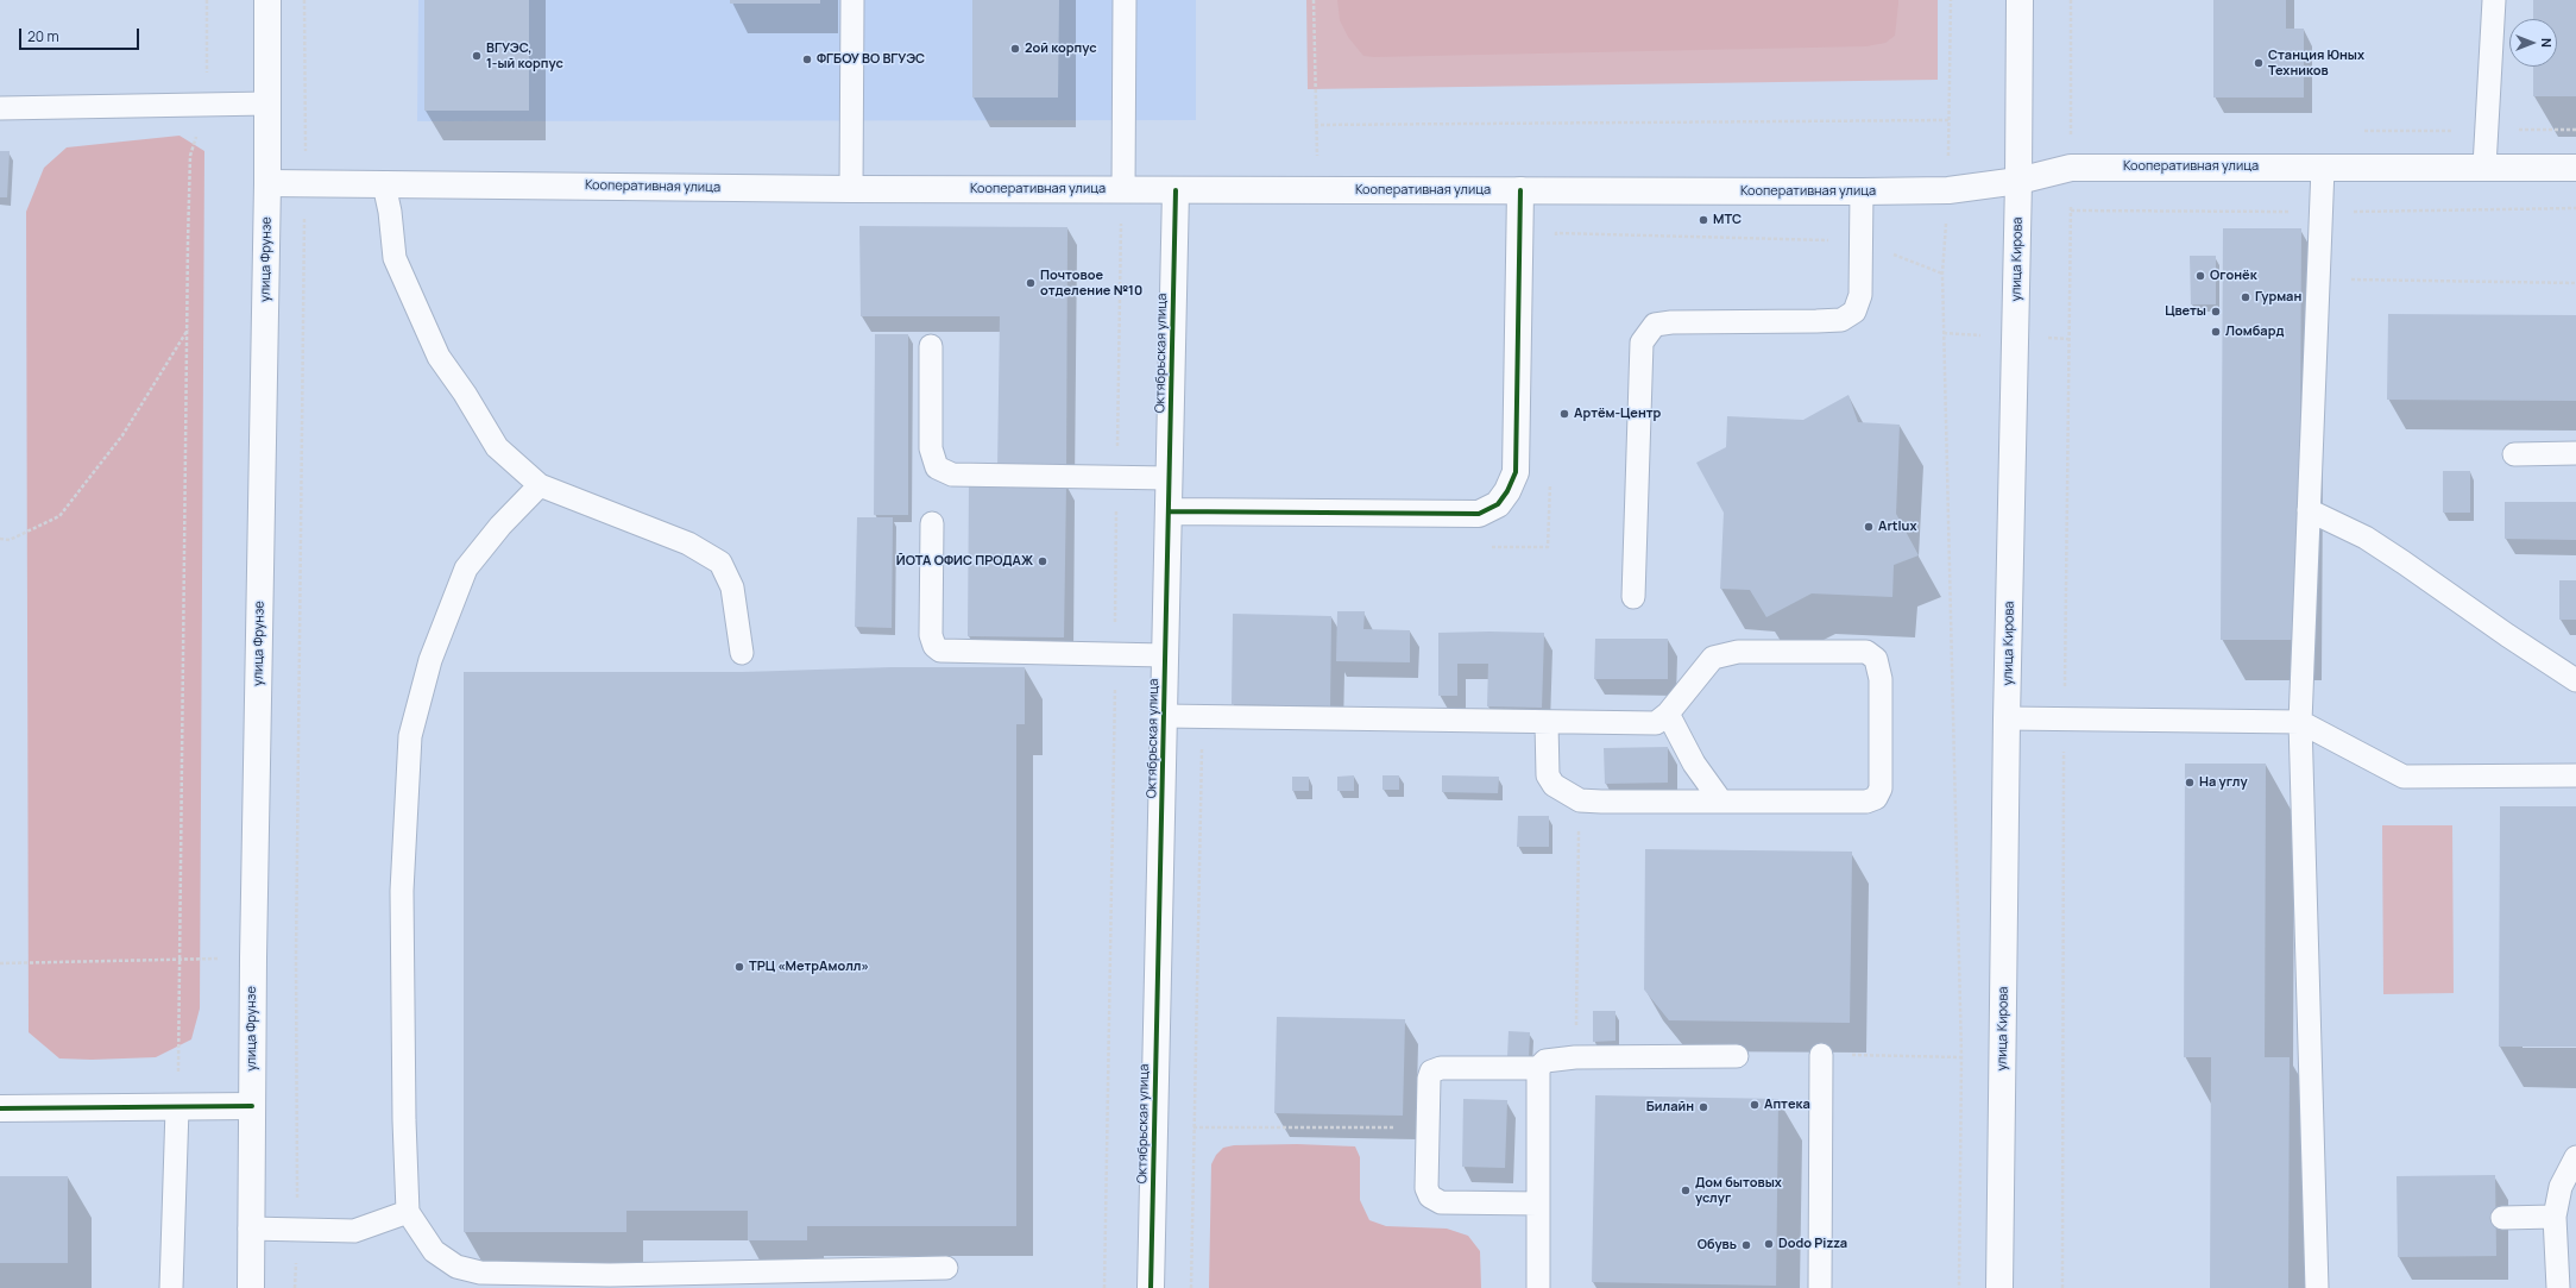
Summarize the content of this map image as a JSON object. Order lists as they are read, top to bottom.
{
  "streets": {
    "main road": [
      "Кооперативная улица",
      "улица Фрунзе",
      "улица Кирова",
      "Октябрьская улица"
    ]
  },
  "crossings": [
    ["Кооперативная улица", "улица Фрунзе"],
    ["Кооперативная улица", "улица Кирова"],
    ["Кооперативная улица", "Октябрьская улица"]
  ],
  "places": [
    "2ой корпус",
    "ВГУЭС, 1-ый корпус",
    "ФГБОУ ВО ВГУЭС",
    "Станция Юных Техников",
    "МТС",
    "Огонёк",
    "Почтовое отделение №10",
    "Гурман",
    "Цветы",
    "Ломбард",
    "Артём-Центр",
    "Artlux",
    "ЙОТА ОФИС ПРОДАЖ",
    "На углу",
    "ТРЦ «МетрАмолл»",
    "Аптека",
    "Билайн",
    "Дом бытовых услуг",
    "Dodo Pizza",
    "Обувь"
  ],
  "scale_bar": "20 m",
  "north": "right"
}
